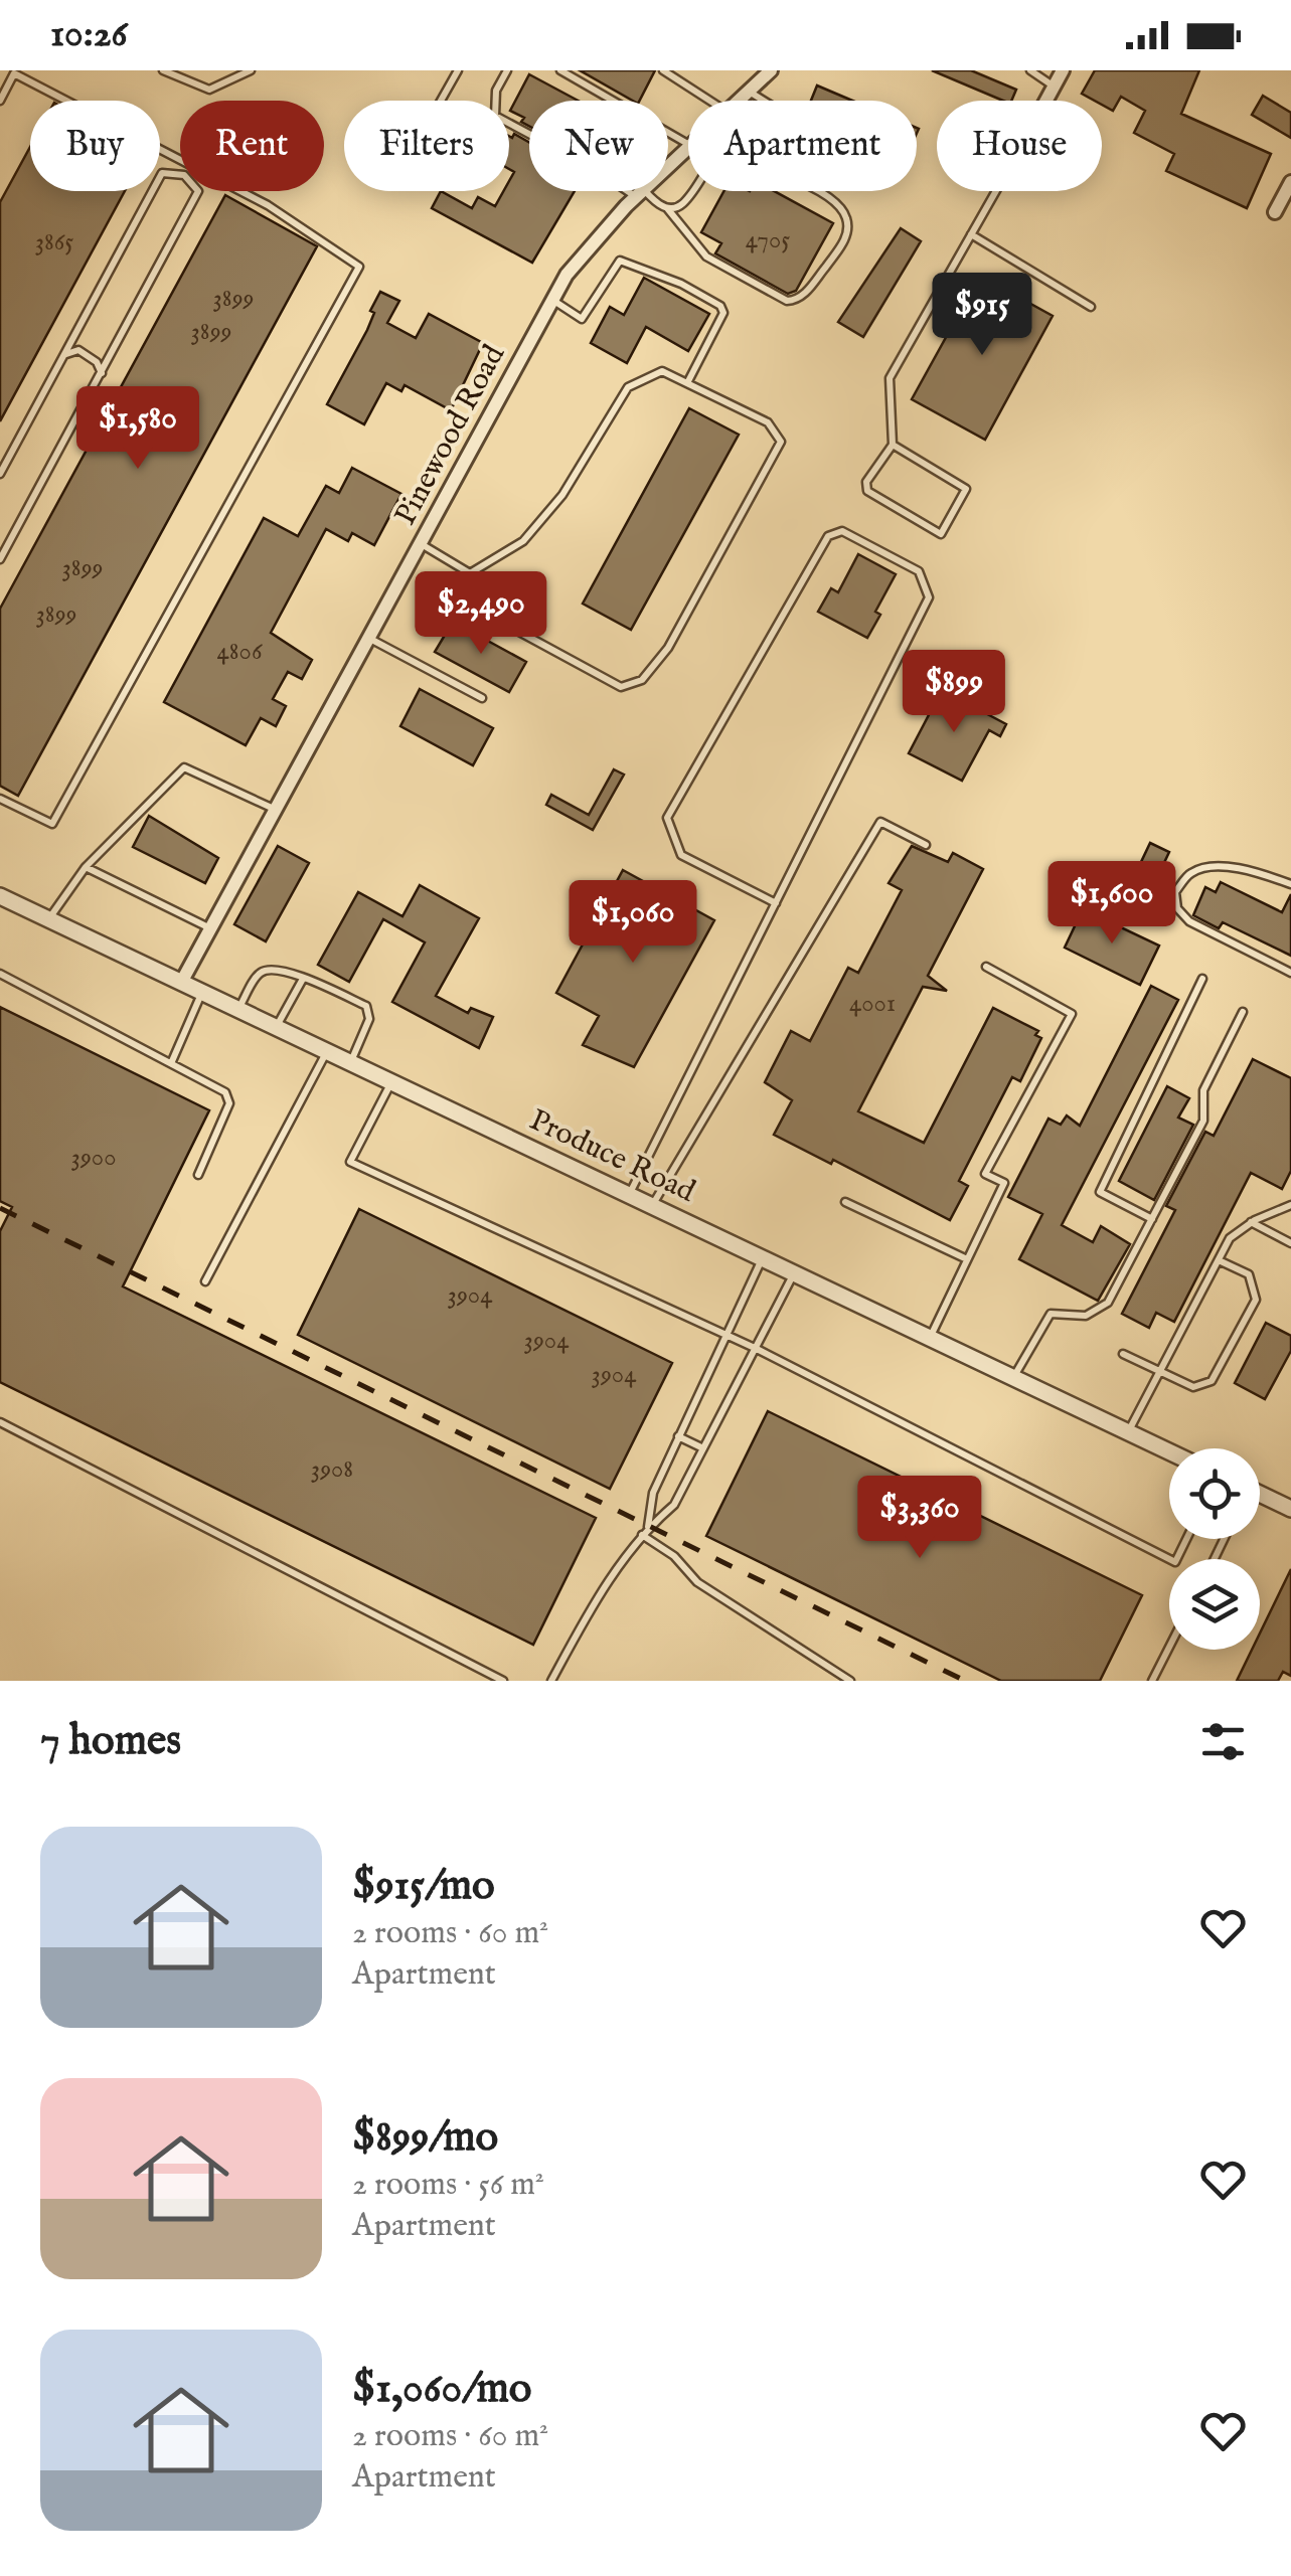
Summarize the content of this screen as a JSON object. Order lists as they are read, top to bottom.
{
  "streets": {
    "street": ["Pinewood Road", "Produce Road"]
  },
  "crossings": [
    ["Pinewood Road", "Produce Road"]
  ],
  "house_numbers": [
    "4705",
    "3865",
    "3899",
    "3899",
    "3899",
    "3899",
    "4806",
    "4001",
    "3900",
    "3904",
    "3904",
    "3904",
    "3908"
  ],
  "page": {
    "status": "10:26",
    "chip": [
      "Buy",
      "Rent",
      "Filters",
      "New",
      "Apartment",
      "House"
    ],
    "price": [
      "$915",
      "$1,580",
      "$2,490",
      "$899",
      "$1,600",
      "$1,060",
      "$3,360"
    ],
    "heading": "7 homes",
    "list": [
      {
        "name": "$915/mo",
        "note": "2 rooms · 60 m² · Apartment"
      },
      {
        "name": "$899/mo",
        "note": "2 rooms · 56 m² · Apartment"
      },
      {
        "name": "$1,060/mo",
        "note": "2 rooms · 60 m² · Apartment"
      }
    ]
  }
}
